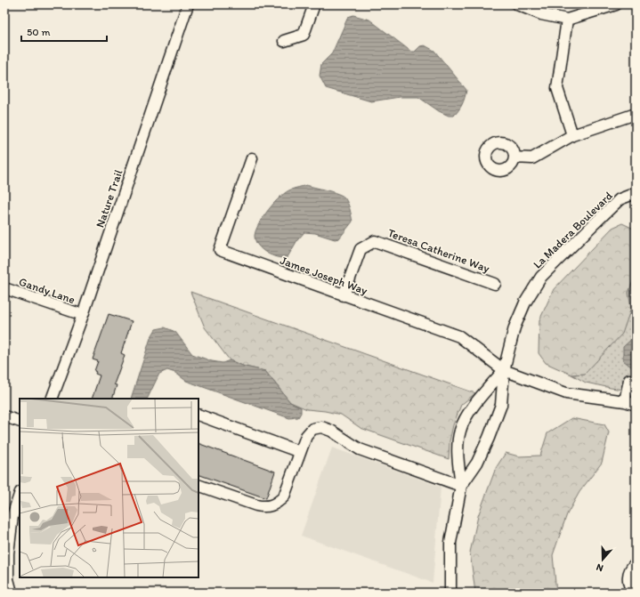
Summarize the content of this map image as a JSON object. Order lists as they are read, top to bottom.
{
  "streets": {
    "street": [
      "Nature Trail",
      "La Madera Boulevard",
      "Teresa Catherine Way",
      "James Joseph Way",
      "Gandy Lane"
    ]
  },
  "crossings": [
    ["Nature Trail", "Gandy Lane"],
    ["La Madera Boulevard", "James Joseph Way"],
    ["Teresa Catherine Way", "James Joseph Way"]
  ],
  "scale_bar": "50 m",
  "north": "bottom"
}
